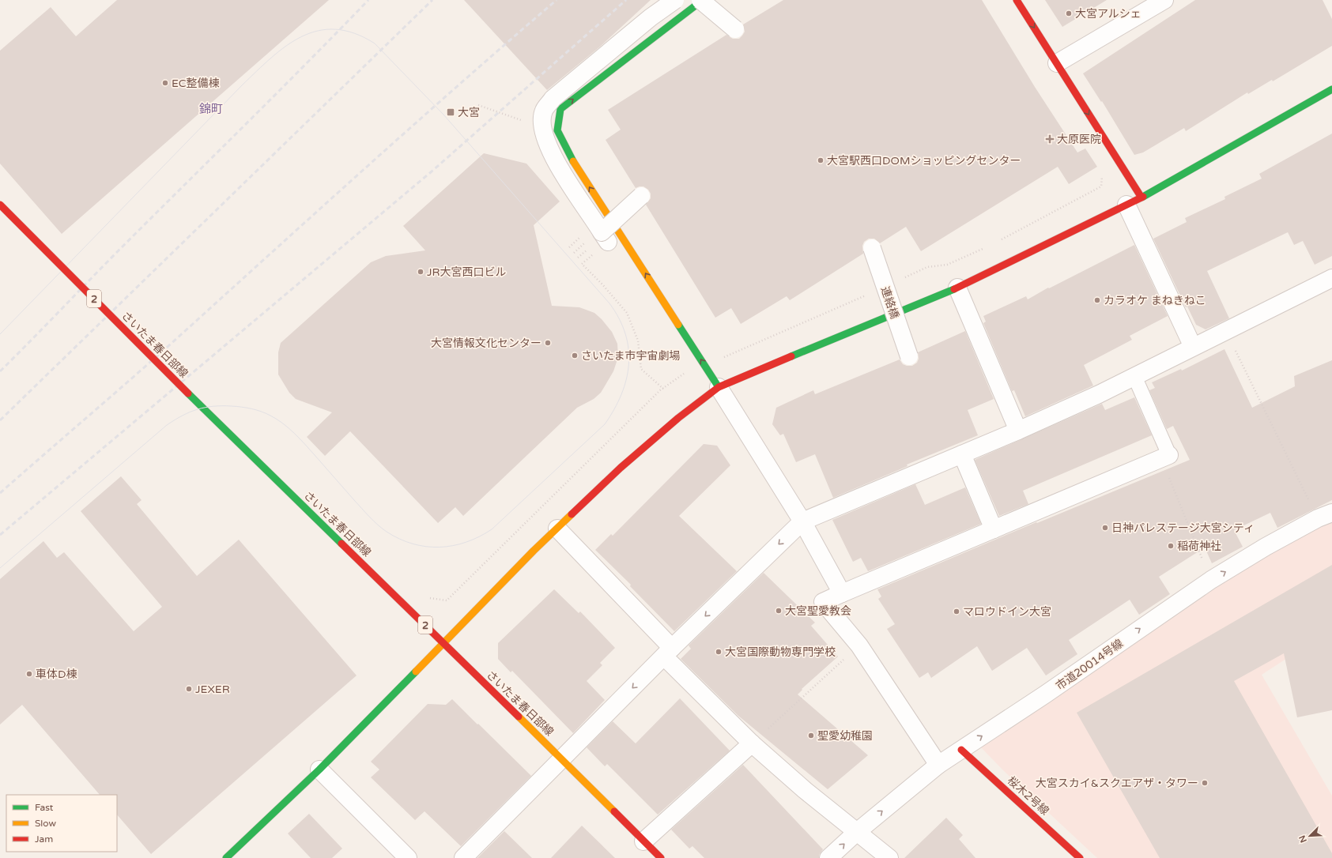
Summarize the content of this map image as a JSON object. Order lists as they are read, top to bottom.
{
  "streets": {
    "street": [
      "2",
      "連絡橋",
      "さいたま春日部線",
      "市道20014号線",
      "桜木2号線"
    ]
  },
  "crossings": [
    ["市道20014号線", "桜木2号線"]
  ],
  "one_way": ["市道20014号線"],
  "districts": ["錦町"],
  "places": {
    "other": [
      "大宮アルシェ",
      "EC整備棟",
      "大宮駅西口DOMショッピングセンター",
      "JR大宮西口ビル",
      "カラオケ まねきねこ",
      "大宮情報文化センター",
      "さいたま市宇宙劇場",
      "日神パレステージ大宮シティ",
      "稲荷神社",
      "大宮聖愛教会",
      "マロウドイン大宮",
      "大宮国際動物専門学校",
      "車体D棟",
      "JEXER",
      "聖愛幼稚園",
      "大宮スカイ&スクエアザ・タワー"
    ],
    "transit": ["大宮"],
    "health": ["大原医院"]
  },
  "legend": ["Fast", "Slow", "Jam"],
  "north": "bottom left"
}
